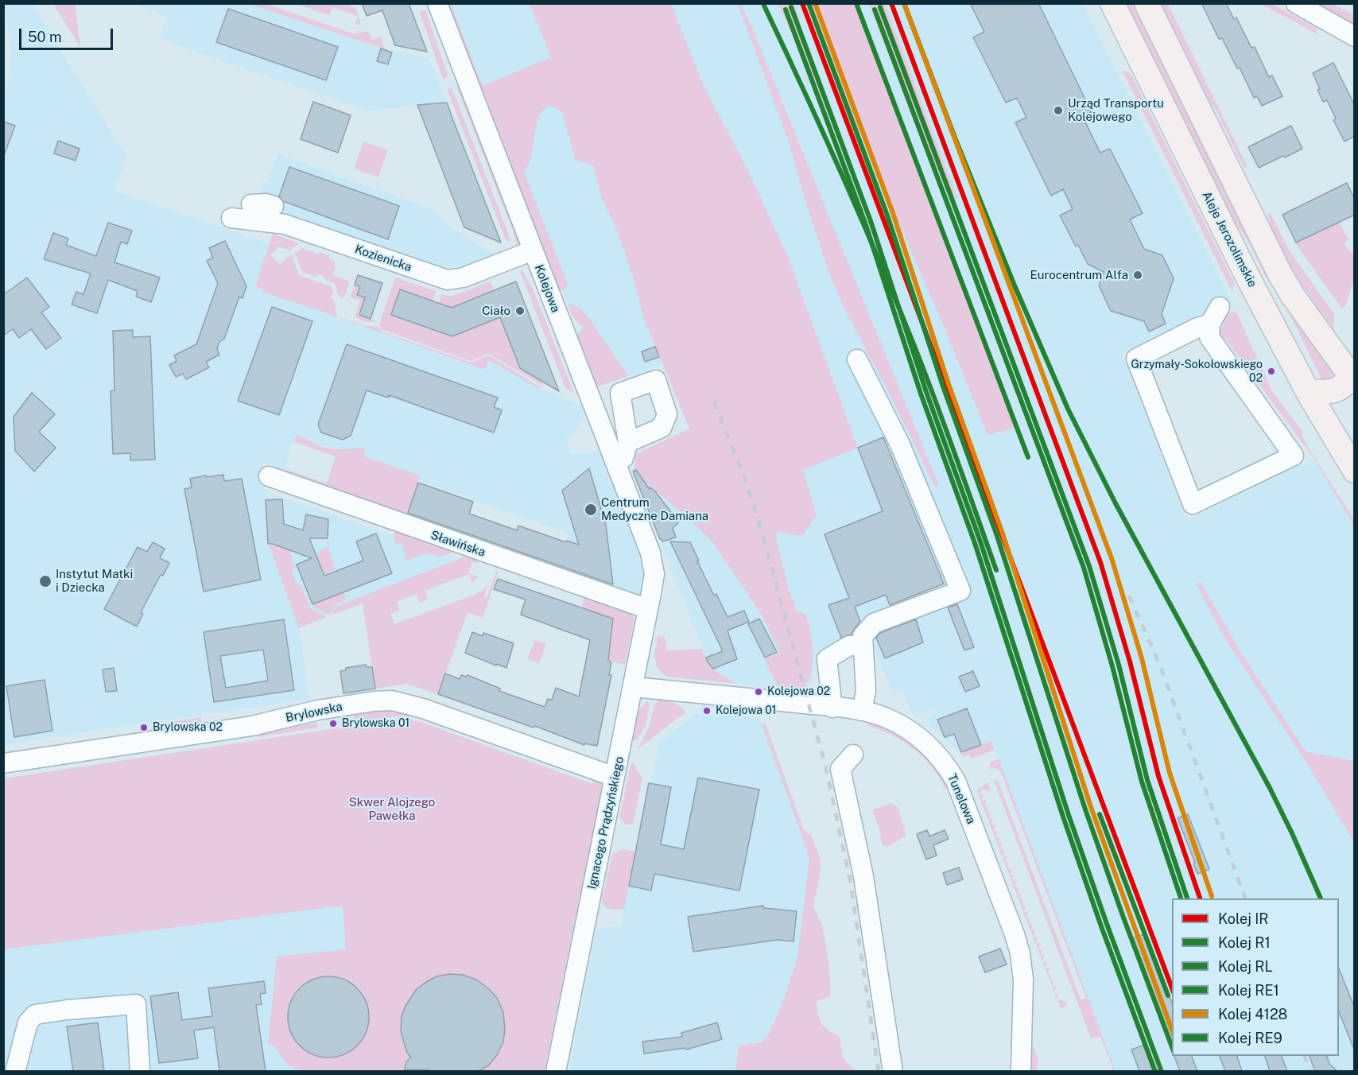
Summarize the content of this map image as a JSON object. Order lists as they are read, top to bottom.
{
  "streets": {
    "main road": ["Aleje Jerozolimskie"],
    "street": [
      "Kozienicka",
      "Kolejowa",
      "Sławińska",
      "Brylowska",
      "Tunelowa",
      "Ignacego Prądzyńskiego"
    ]
  },
  "crossings": [
    ["Kozienicka", "Kolejowa"],
    ["Kolejowa", "Ignacego Prądzyńskiego"],
    ["Sławińska", "Ignacego Prądzyńskiego"],
    ["Brylowska", "Ignacego Prądzyńskiego"],
    ["Tunelowa", "Ignacego Prądzyńskiego"]
  ],
  "parks": ["Skwer Alojzego Pawełka"],
  "places": [
    "Urząd Transportu Kolejowego",
    "Eurocentrum Alfa",
    "Ciało",
    "Grzymały-Sokołowskiego 02",
    "Centrum Medyczne Damiana",
    "Instytut Matki i Dziecka",
    "Kolejowa 02",
    "Kolejowa 01",
    "Brylowska 01",
    "Brylowska 02"
  ],
  "lines": [
    "rail line IR",
    "rail line RL",
    "rail line 4128",
    "rail line R1",
    "rail line RE1",
    "rail line RE9"
  ],
  "legend": [
    "Kolej IR",
    "Kolej R1",
    "Kolej RL",
    "Kolej RE1",
    "Kolej 4128",
    "Kolej RE9"
  ],
  "scale_bar": "50 m"
}
